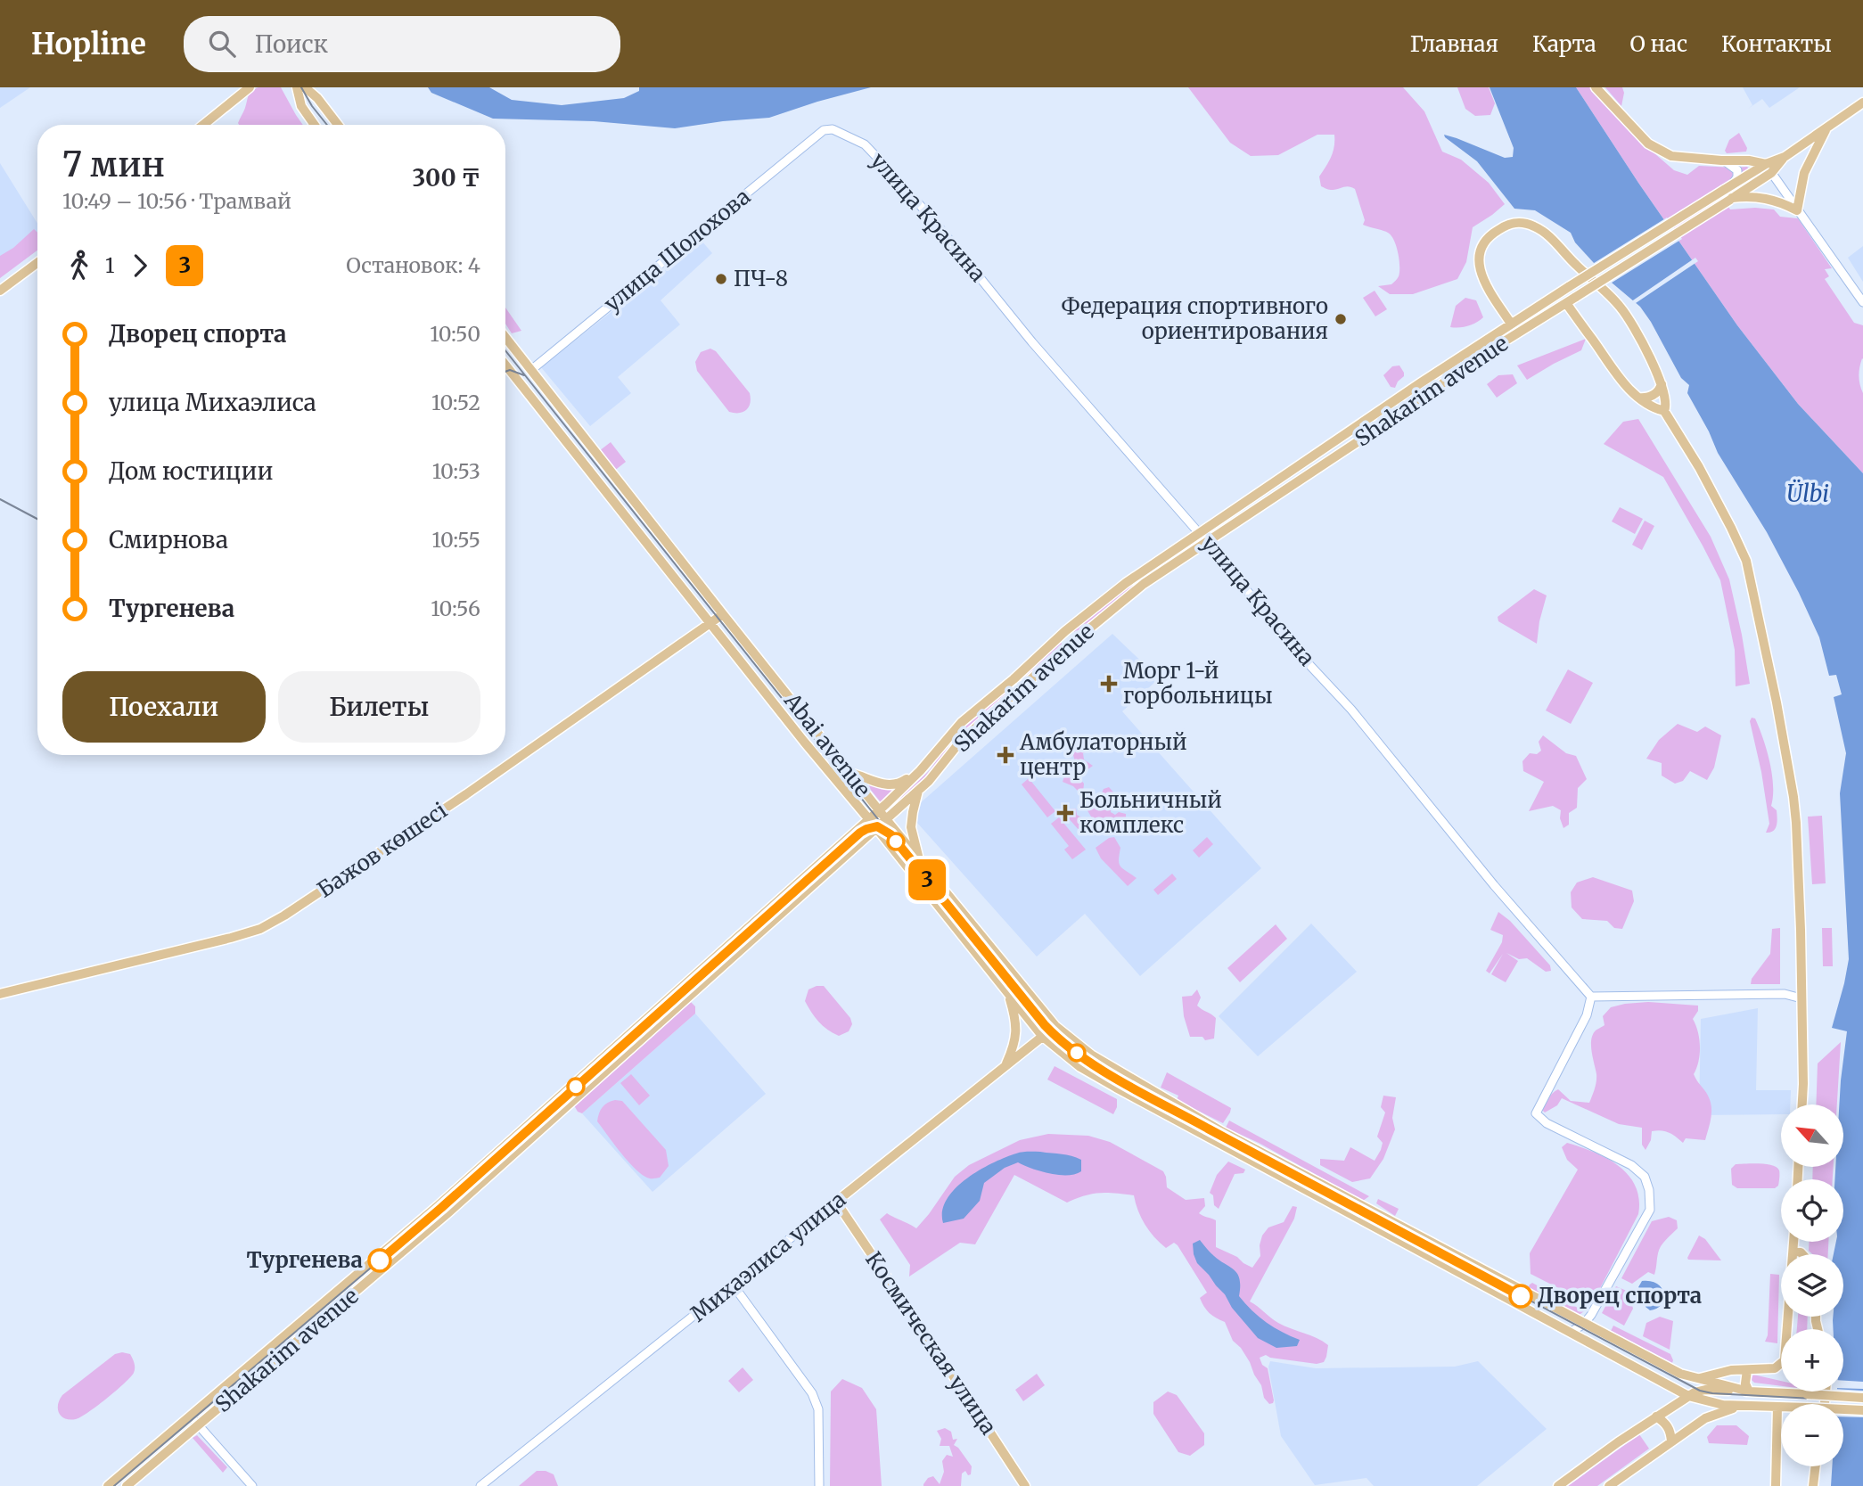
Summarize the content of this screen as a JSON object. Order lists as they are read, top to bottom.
{
  "streets": {
    "main road": [
      "Shakarim avenue",
      "Abai avenue",
      "Бажов көшесі",
      "Михаэлиса улица",
      "Космическая улица"
    ],
    "street": ["улица Красина", "улица Шолохова"]
  },
  "crossings": [
    ["улица Красина", "улица Шолохова"],
    ["улица Красина", "Shakarim avenue"],
    ["улица Шолохова", "Abai avenue"],
    ["Shakarim avenue", "Abai avenue"],
    ["Abai avenue", "Бажов көшесі"],
    ["Abai avenue", "Михаэлиса улица"],
    ["Михаэлиса улица", "Космическая улица"]
  ],
  "water": ["Ülbi"],
  "places": {
    "other": [
      "ПЧ-8",
      "Федерация спортивного ориентирования",
      "Тургенева",
      "Дворец спорта"
    ],
    "health": ["Морг 1-й горбольницы", "Амбулаторный центр", "Больничный комплекс"]
  },
  "lines": ["tram line 3"],
  "north": "top left",
  "page": {
    "header": "Hopline",
    "search": "Поиск",
    "nav": [
      "Главная",
      "Карта",
      "О нас",
      "Контакты"
    ],
    "on_map": "3",
    "heading": ["7 мин", "10:49 – 10:56 · Трамвай", "300 ₸"],
    "legs": ["1", "3", "Остановок: 4"],
    "list": [
      {
        "name": "Дворец спорта",
        "value": "10:50"
      },
      {
        "name": "улица Михаэлиса",
        "value": "10:52"
      },
      {
        "name": "Дом юстиции",
        "value": "10:53"
      },
      {
        "name": "Смирнова",
        "value": "10:55"
      },
      {
        "name": "Тургенева",
        "value": "10:56"
      }
    ],
    "buttons": ["Поехали", "Билеты"],
    "map_buttons": ["+", "−"]
  }
}
